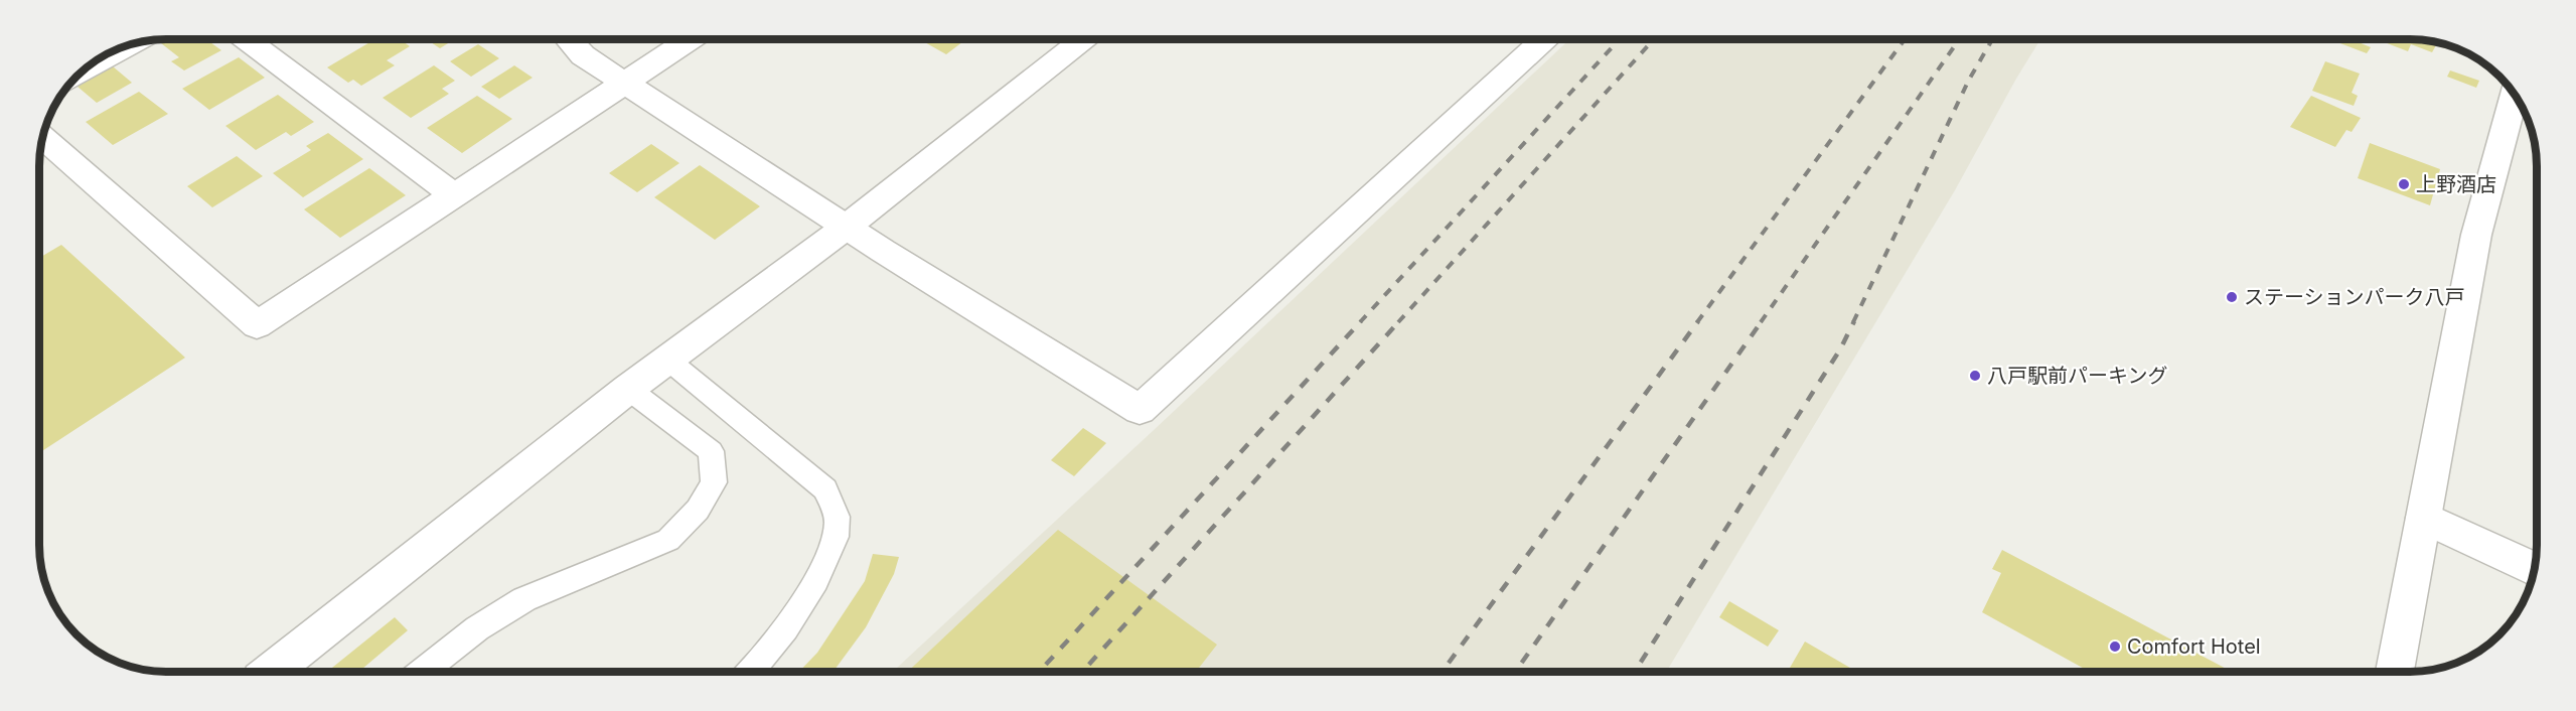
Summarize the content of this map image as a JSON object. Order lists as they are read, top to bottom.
{
  "places": [
    "上野酒店",
    "ステーションパーク八戸",
    "八戸駅前パーキング",
    "Comfort Hotel"
  ]
}
